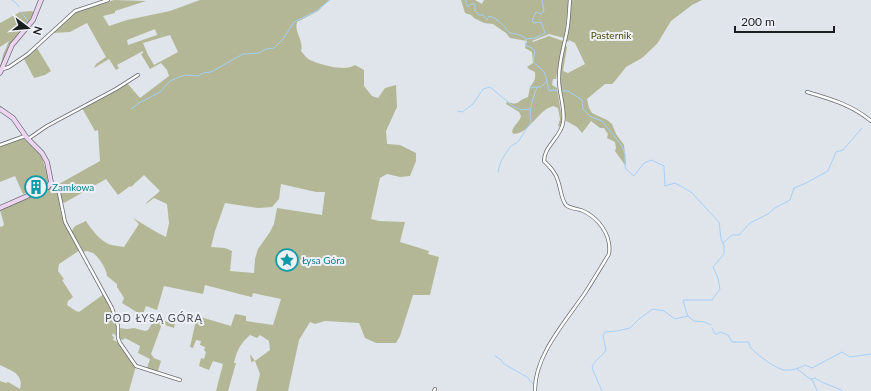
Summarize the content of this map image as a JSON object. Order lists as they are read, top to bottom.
{
  "districts": ["POD ŁYSĄ GÓRĄ"],
  "parks": ["Pasternik"],
  "places": {
    "building": ["Zamkowa"],
    "place": ["Łysa Góra"]
  },
  "scale_bar": "200 m",
  "north": "right"
}
